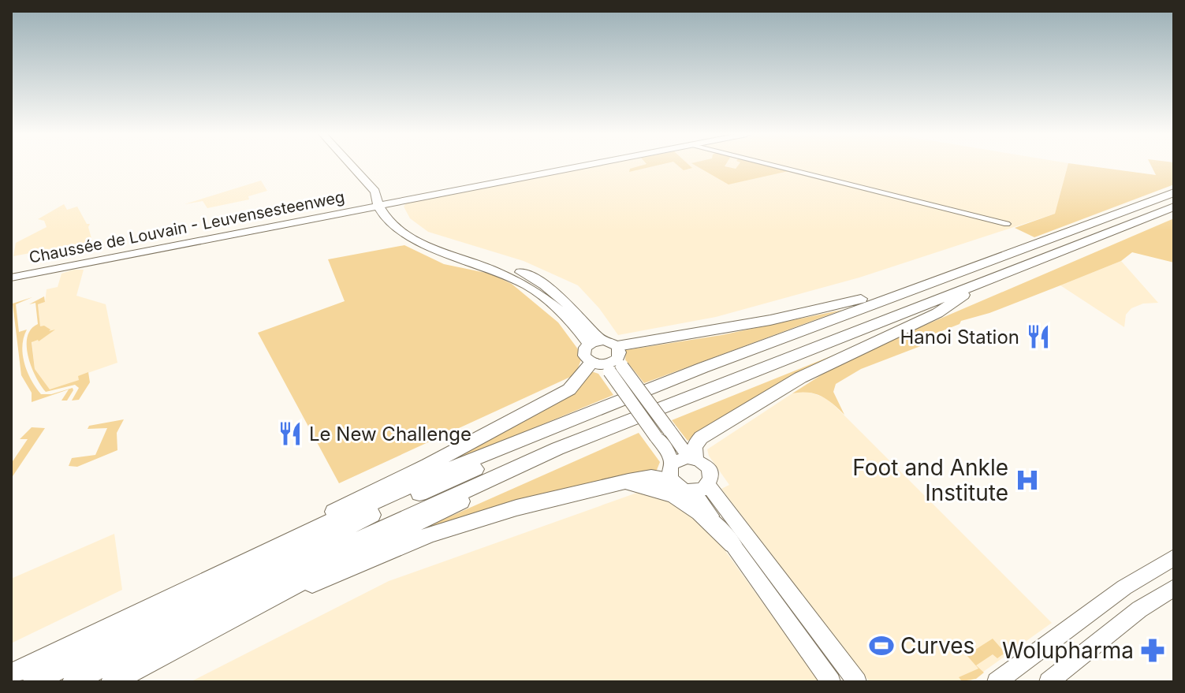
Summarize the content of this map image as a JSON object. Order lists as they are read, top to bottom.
{
  "streets": {
    "main road": ["Chaussée de Louvain - Leuvensesteenweg"]
  },
  "places": {
    "restaurant": ["Hanoi Station", "Le New Challenge"],
    "hospital": ["Foot and Ankle Institute"],
    "sports": ["Curves"],
    "pharmacy": ["Wolupharma"]
  }
}
